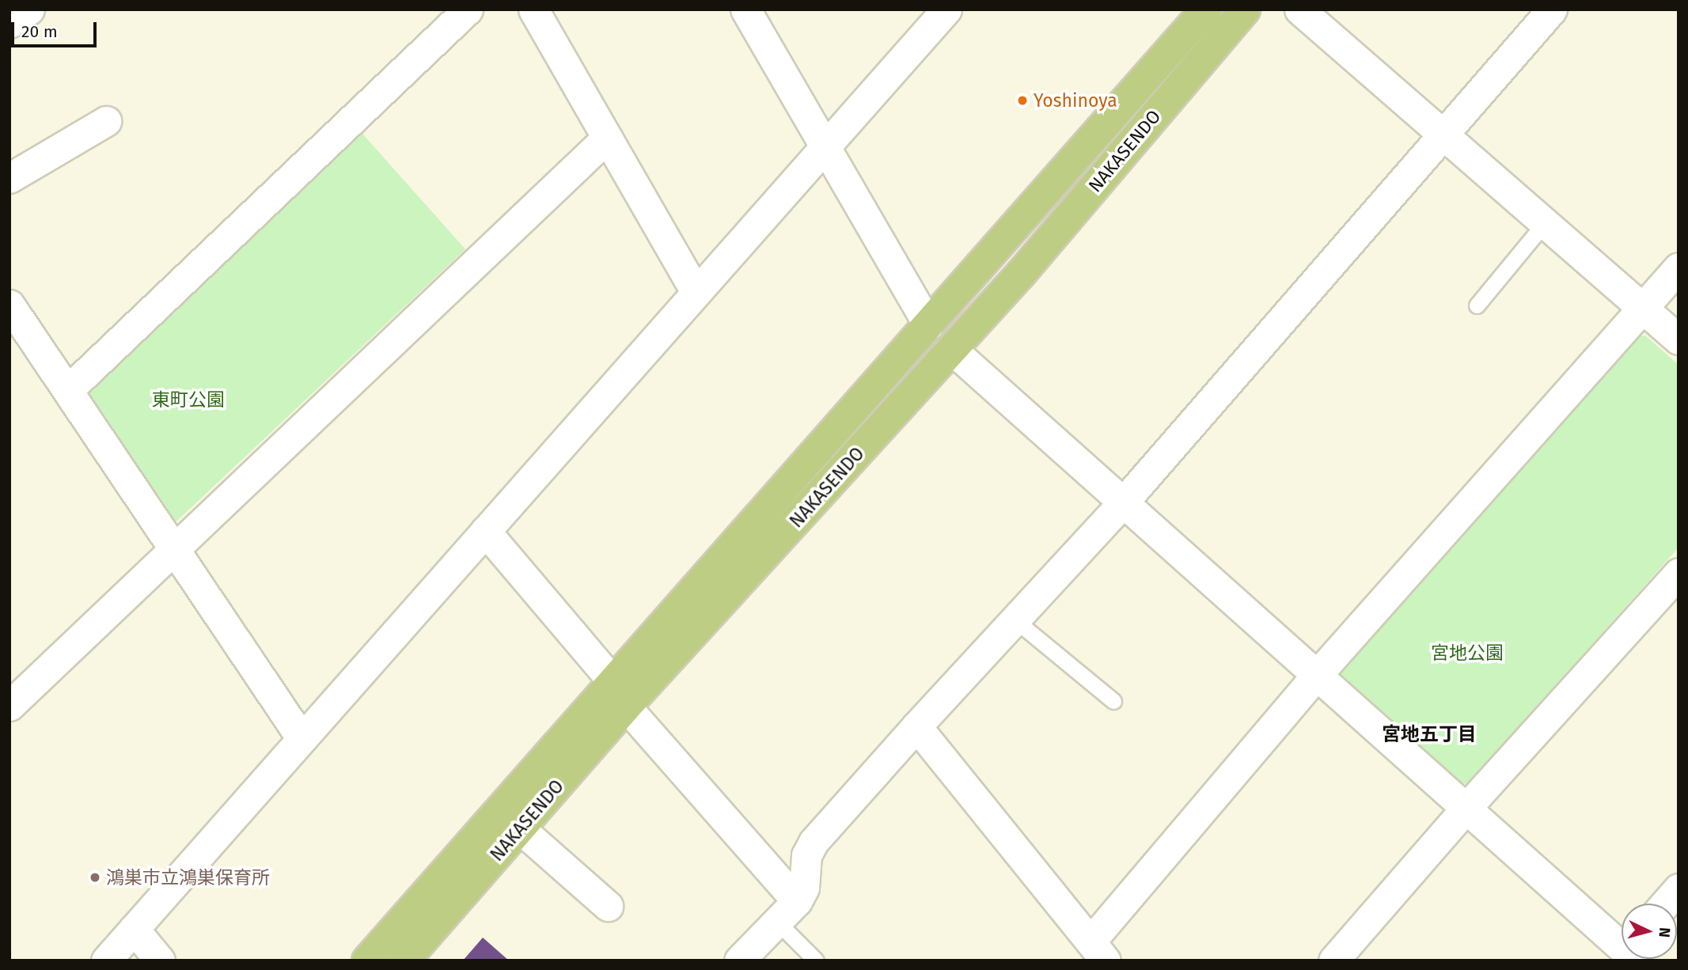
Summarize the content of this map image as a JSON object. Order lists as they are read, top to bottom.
{
  "streets": {
    "highway": ["NAKASENDO"]
  },
  "districts": ["宮地五丁目"],
  "parks": ["東町公園", "宮地公園"],
  "places": ["Yoshinoya", "鴻巣市立鴻巣保育所"],
  "scale_bar": "20 m",
  "north": "right"
}
